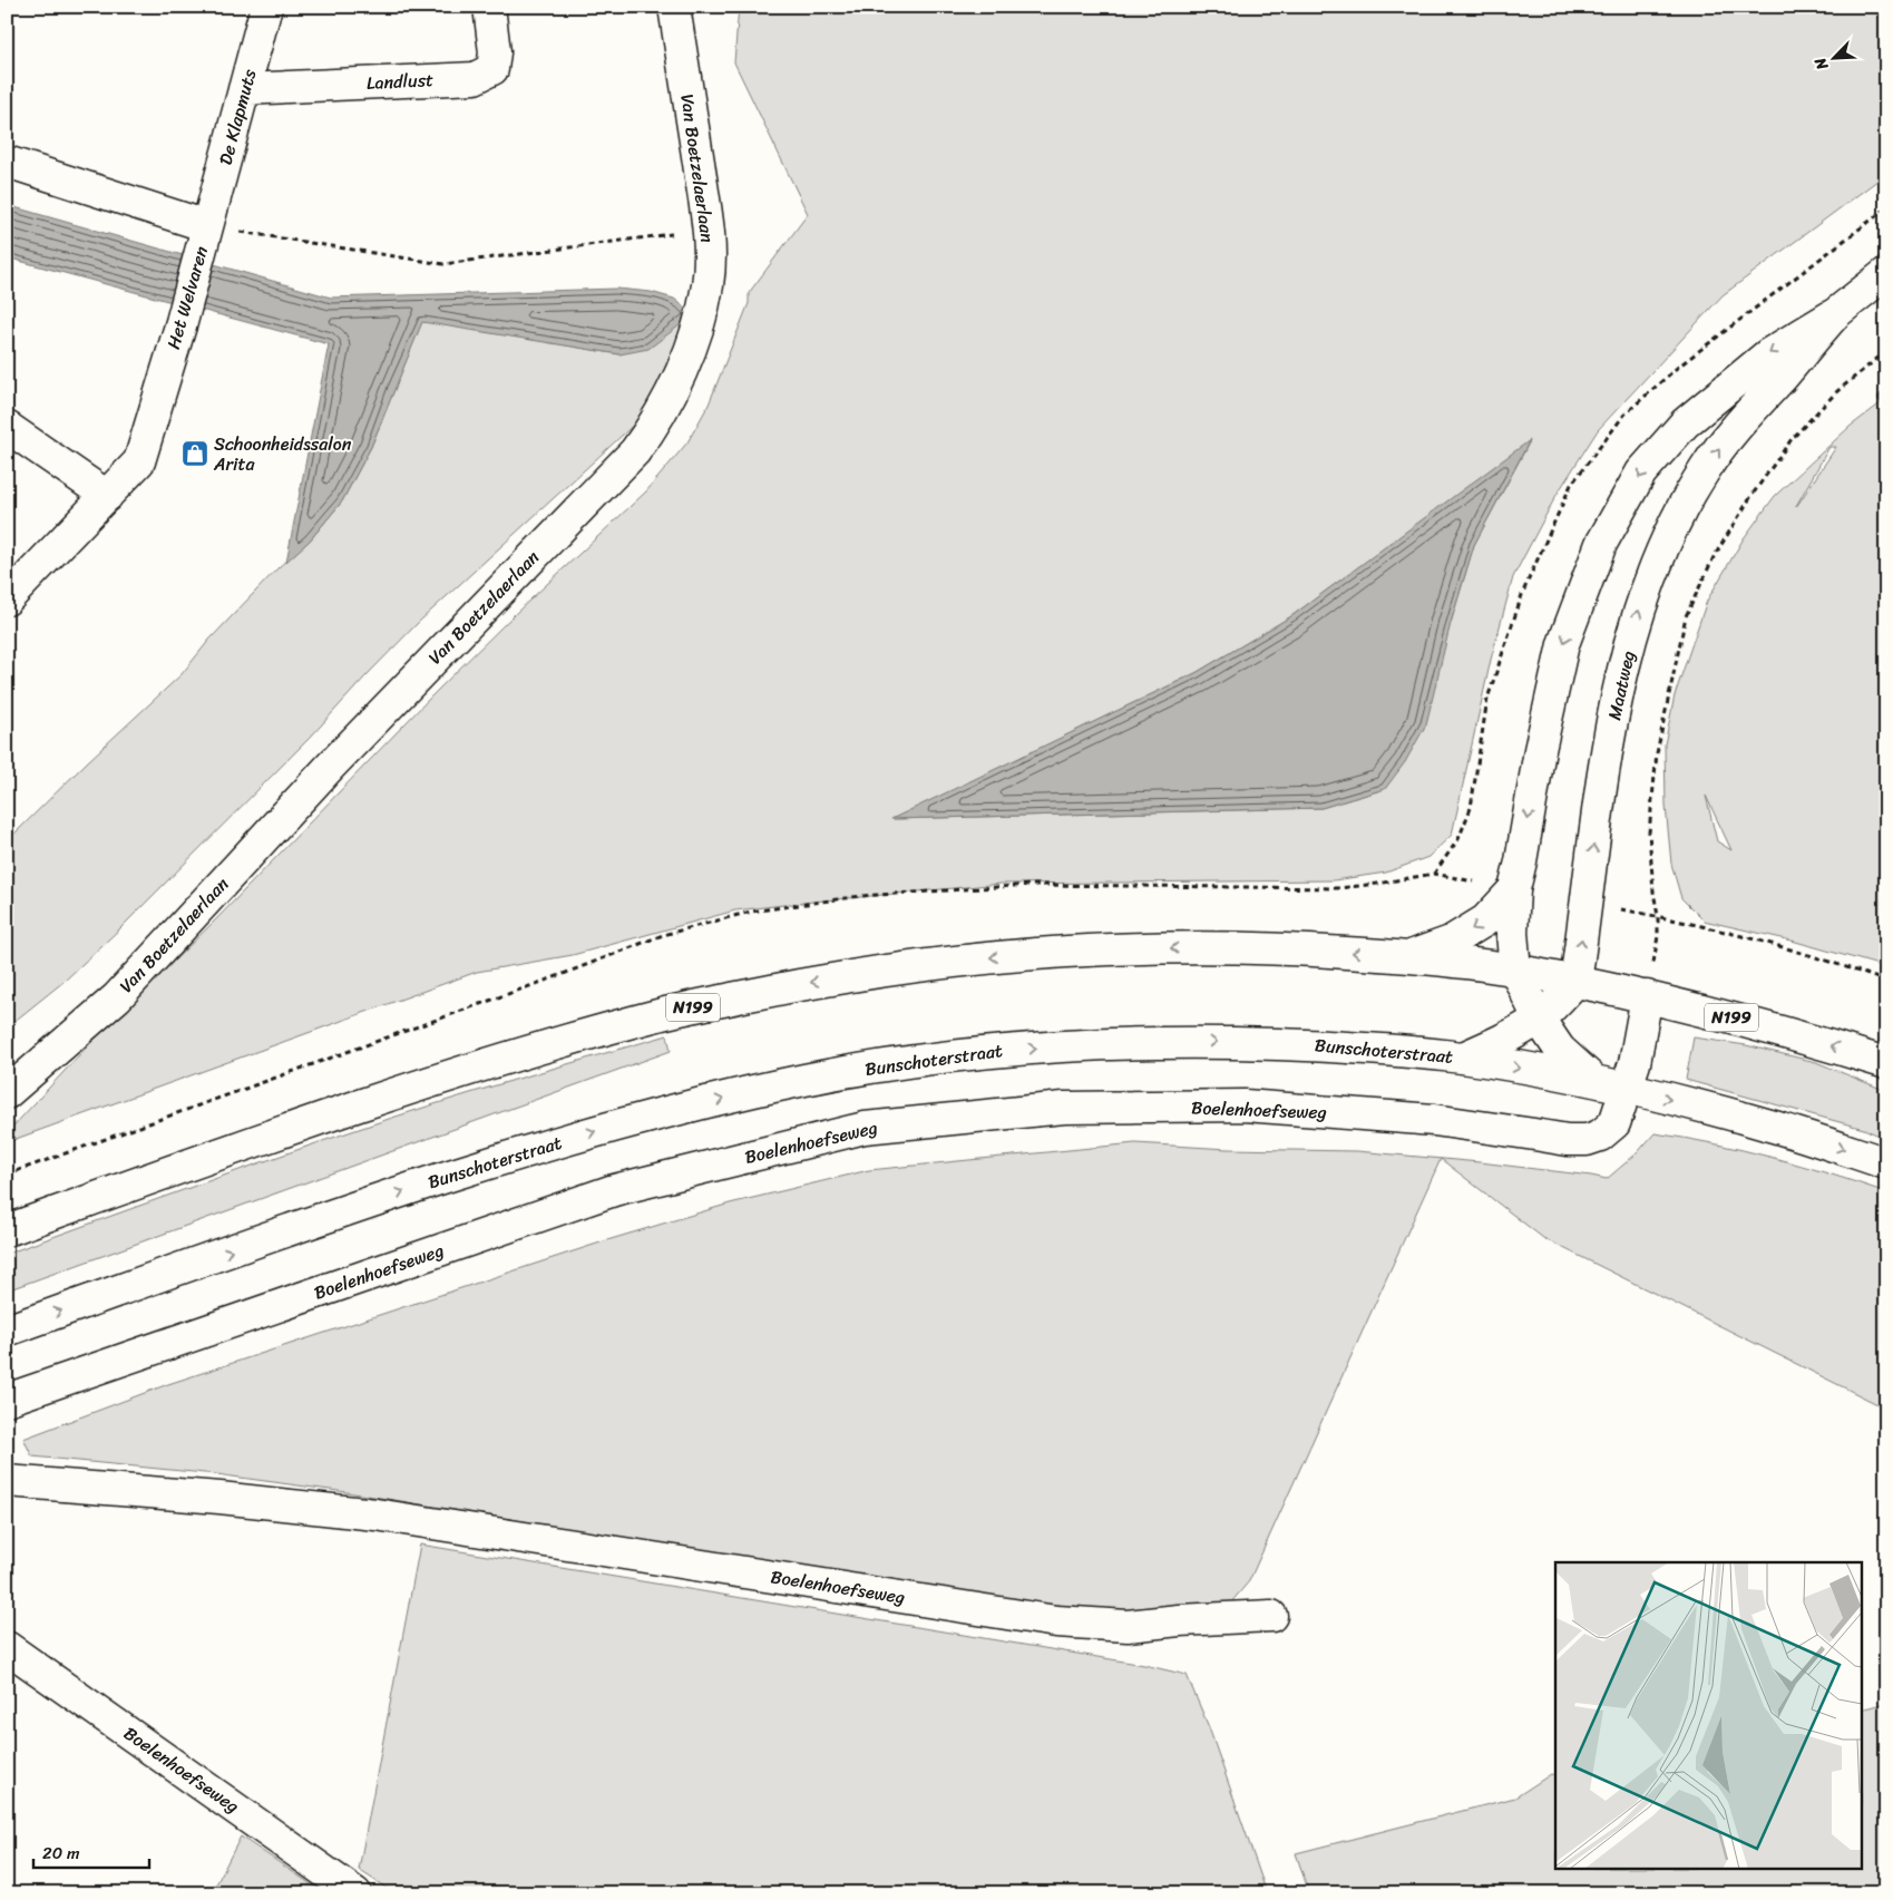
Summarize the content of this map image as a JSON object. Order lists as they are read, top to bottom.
{
  "streets": {
    "street": [
      "Landlust",
      "De Klapmuts",
      "Van Boetzelaerlaan",
      "Het Welvaren",
      "Maatweg",
      "N199",
      "Bunschoterstraat",
      "Boelenhoefseweg"
    ]
  },
  "crossings": [
    ["Landlust", "De Klapmuts"],
    ["De Klapmuts", "Het Welvaren"],
    ["Maatweg", "N199"],
    ["N199", "Boelenhoefseweg"],
    ["Bunschoterstraat", "Boelenhoefseweg"]
  ],
  "places": {
    "shop": ["Schoonheidssalon Arita"]
  },
  "scale_bar": "20 m",
  "north": "bottom left"
}
